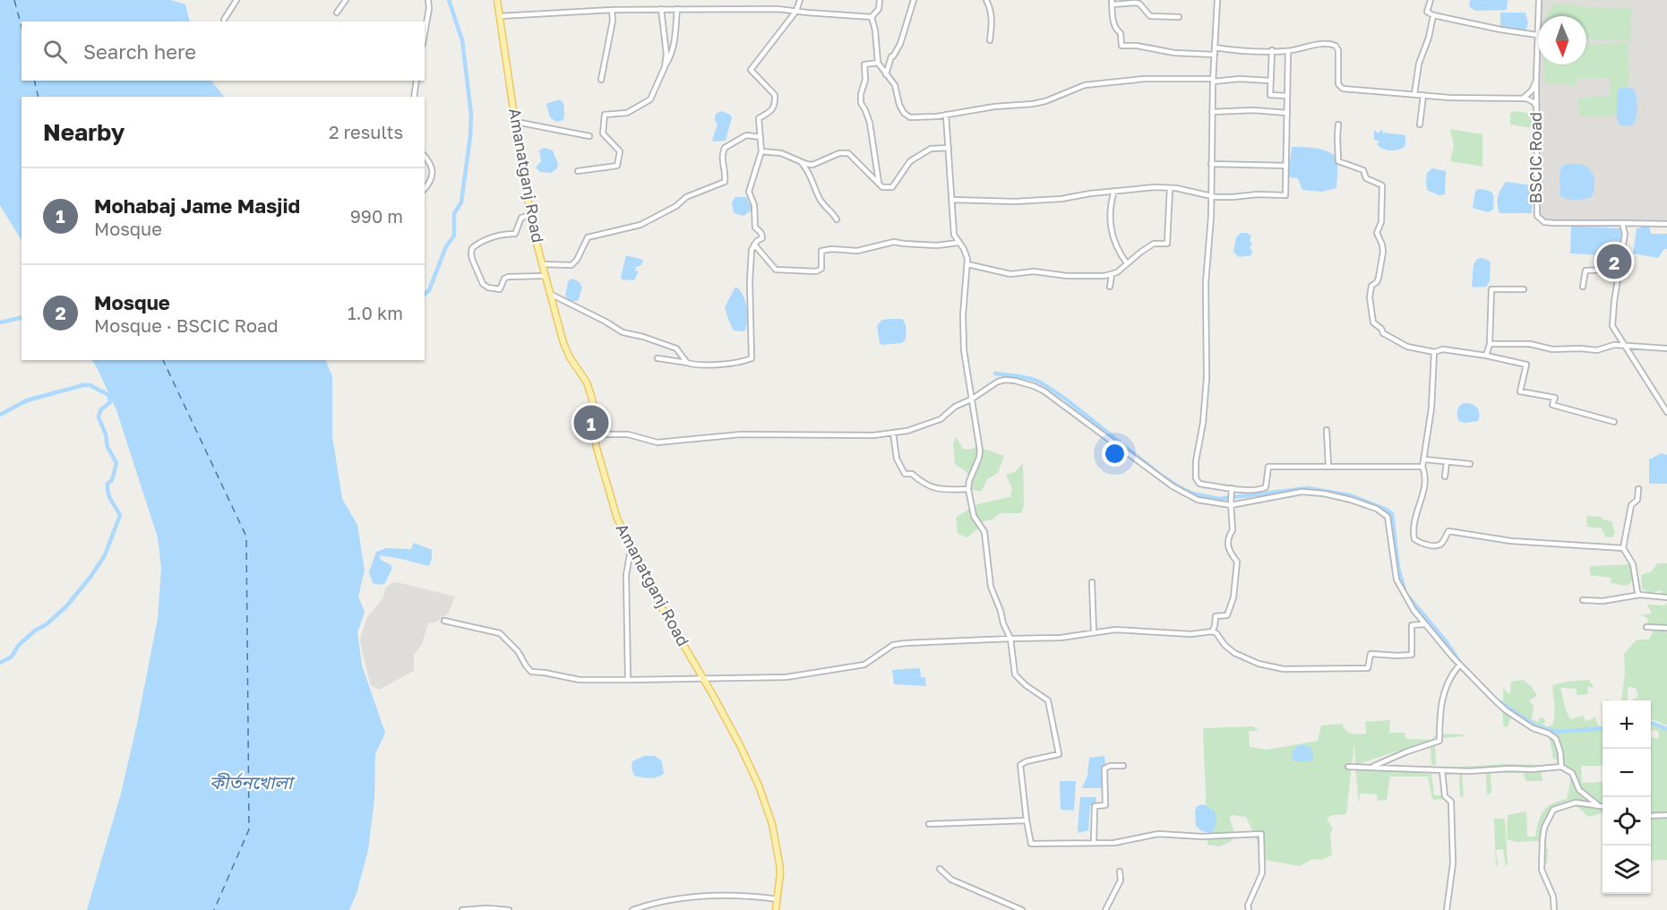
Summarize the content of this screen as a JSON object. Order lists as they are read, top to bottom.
{
  "streets": {
    "main road": ["Amanatganj Road"],
    "street": ["BSCIC Road"]
  },
  "water": ["কীর্তনখোলা"],
  "north": "bottom",
  "page": {
    "search": "Search here",
    "heading": ["Nearby", "2 results"],
    "list": [
      {
        "mark": "1",
        "name": "Mohabaj Jame Masjid",
        "note": "Mosque",
        "value": "990 m"
      },
      {
        "mark": "2",
        "name": "Mosque",
        "note": "Mosque · BSCIC Road",
        "value": "1.0 km"
      }
    ],
    "pins": ["2", "1"],
    "map_buttons": ["+", "−"]
  }
}
